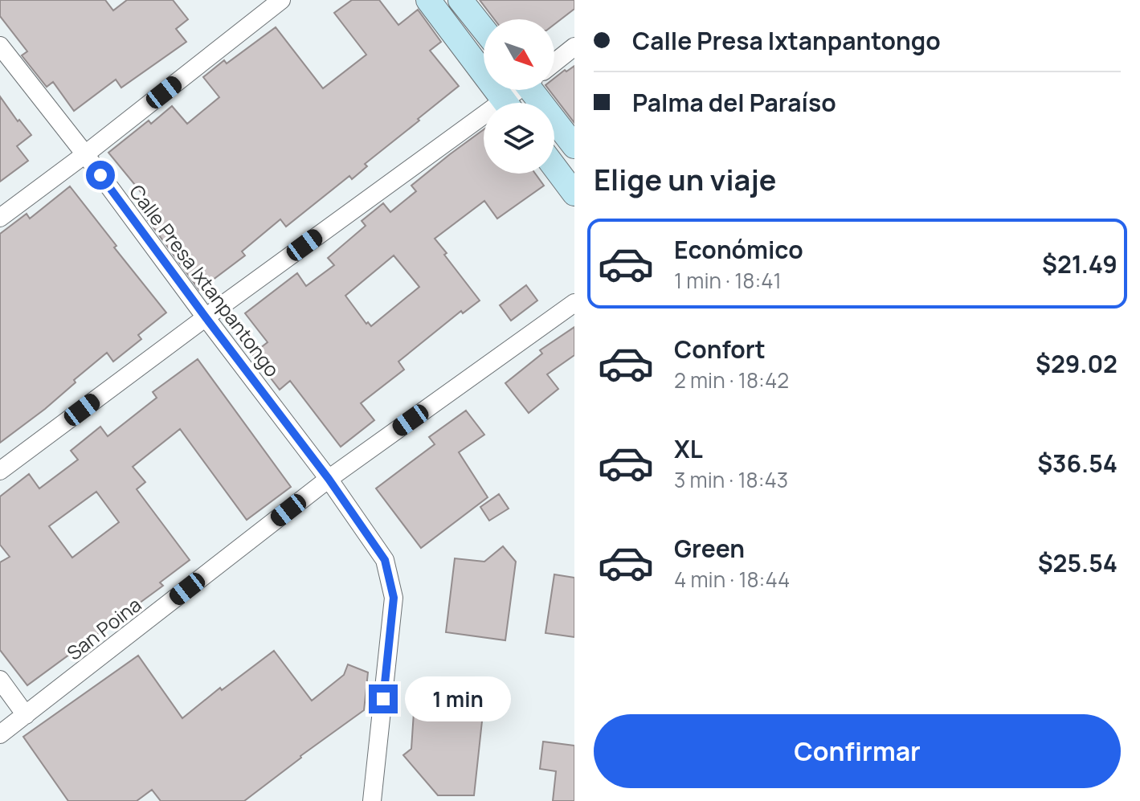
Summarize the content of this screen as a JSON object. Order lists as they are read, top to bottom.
{
  "streets": {
    "street": ["Calle Presa Ixtanpantongo", "San Poina"]
  },
  "crossings": [
    ["Calle Presa Ixtanpantongo", "San Poina"]
  ],
  "north": "bottom right",
  "page": {
    "banner": ["Calle Presa Ixtanpantongo", "Palma del Paraíso"],
    "heading": "Elige un viaje",
    "list": [
      {
        "name": "Económico",
        "note": "1 min · 18:41",
        "value": "$21.49"
      },
      {
        "name": "Confort",
        "note": "2 min · 18:42",
        "value": "$29.02"
      },
      {
        "name": "XL",
        "note": "3 min · 18:43",
        "value": "$36.54"
      },
      {
        "name": "Green",
        "note": "4 min · 18:44",
        "value": "$25.54"
      }
    ],
    "bubble": "1 min",
    "buttons": "Confirmar"
  }
}
